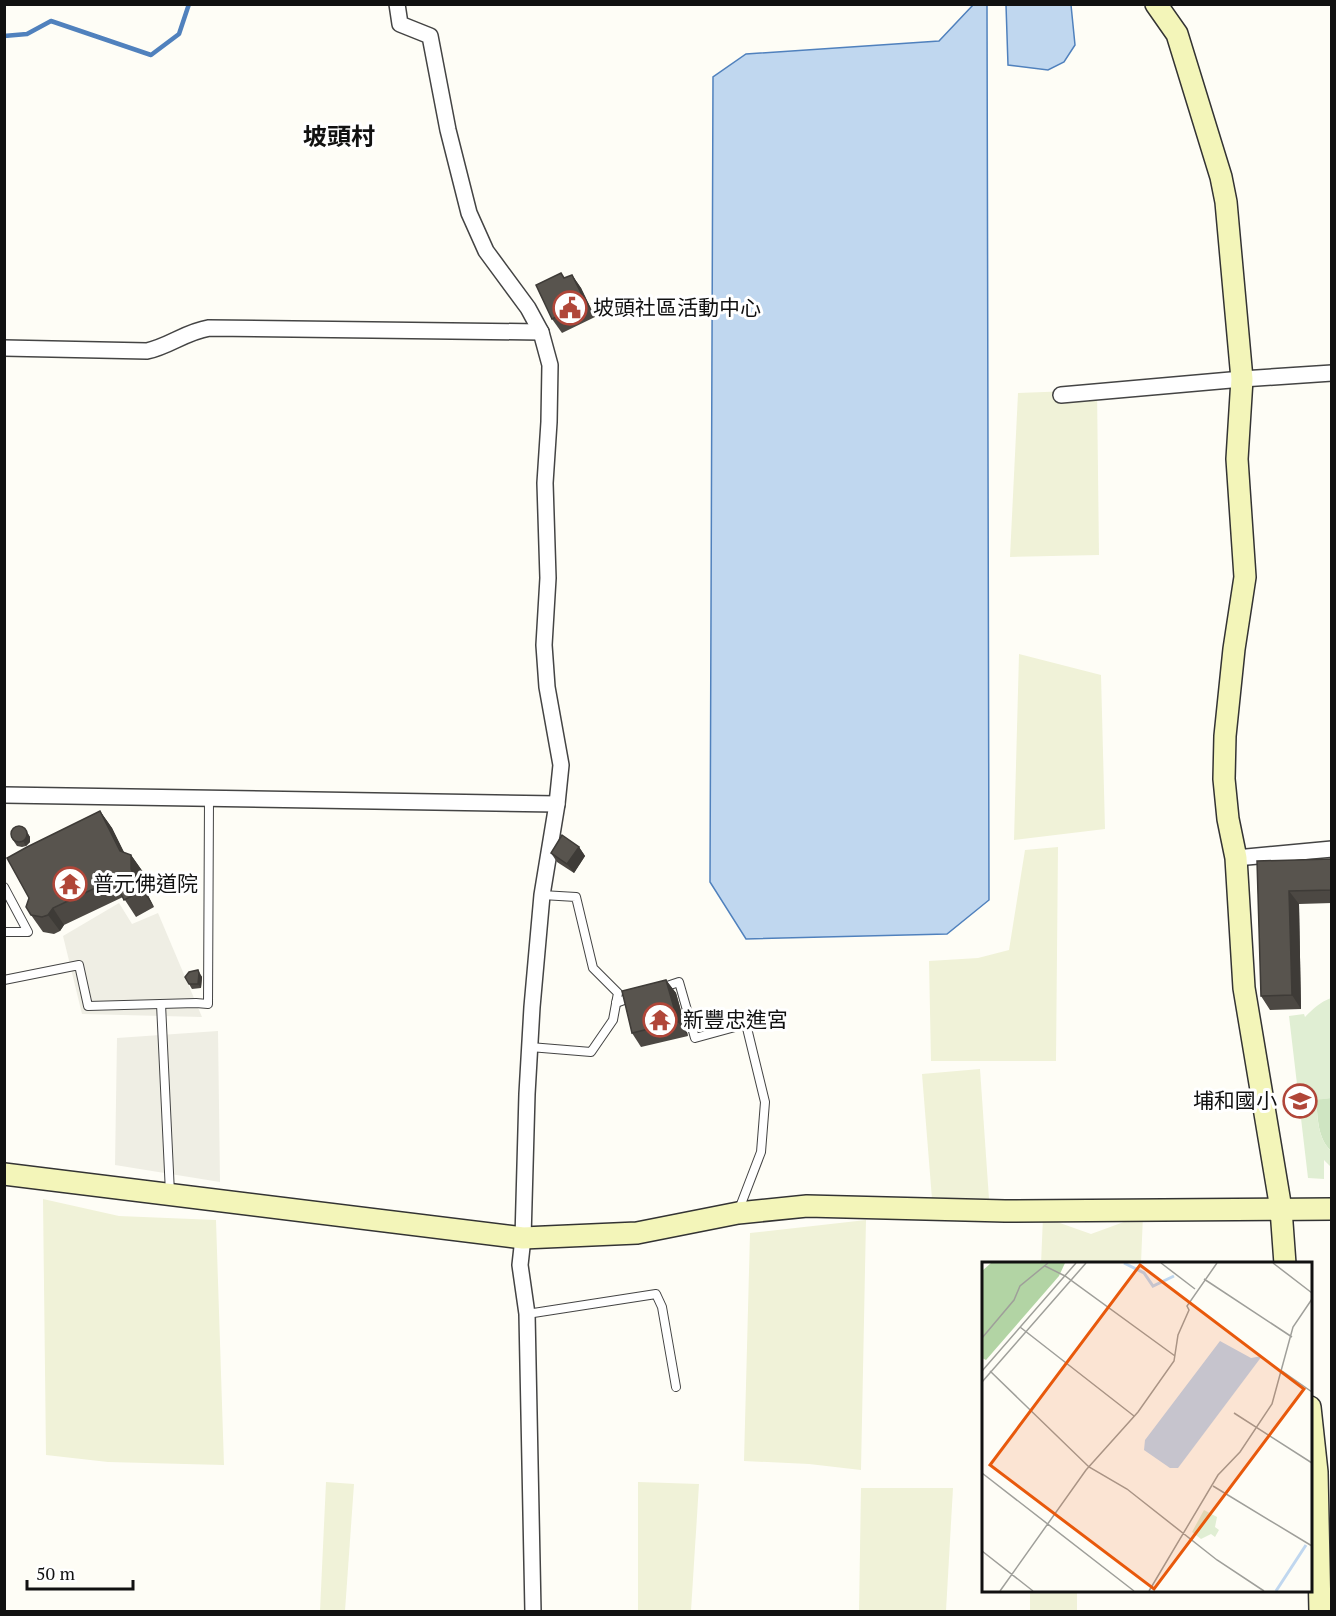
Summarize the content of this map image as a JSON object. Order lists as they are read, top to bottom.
{
  "districts": ["坡頭村"],
  "places": {
    "public building": ["坡頭社區活動中心"],
    "temple": ["普元佛道院", "新豐忠進宮"],
    "school or university": ["埔和國小"]
  },
  "scale_bar": "50 m"
}
